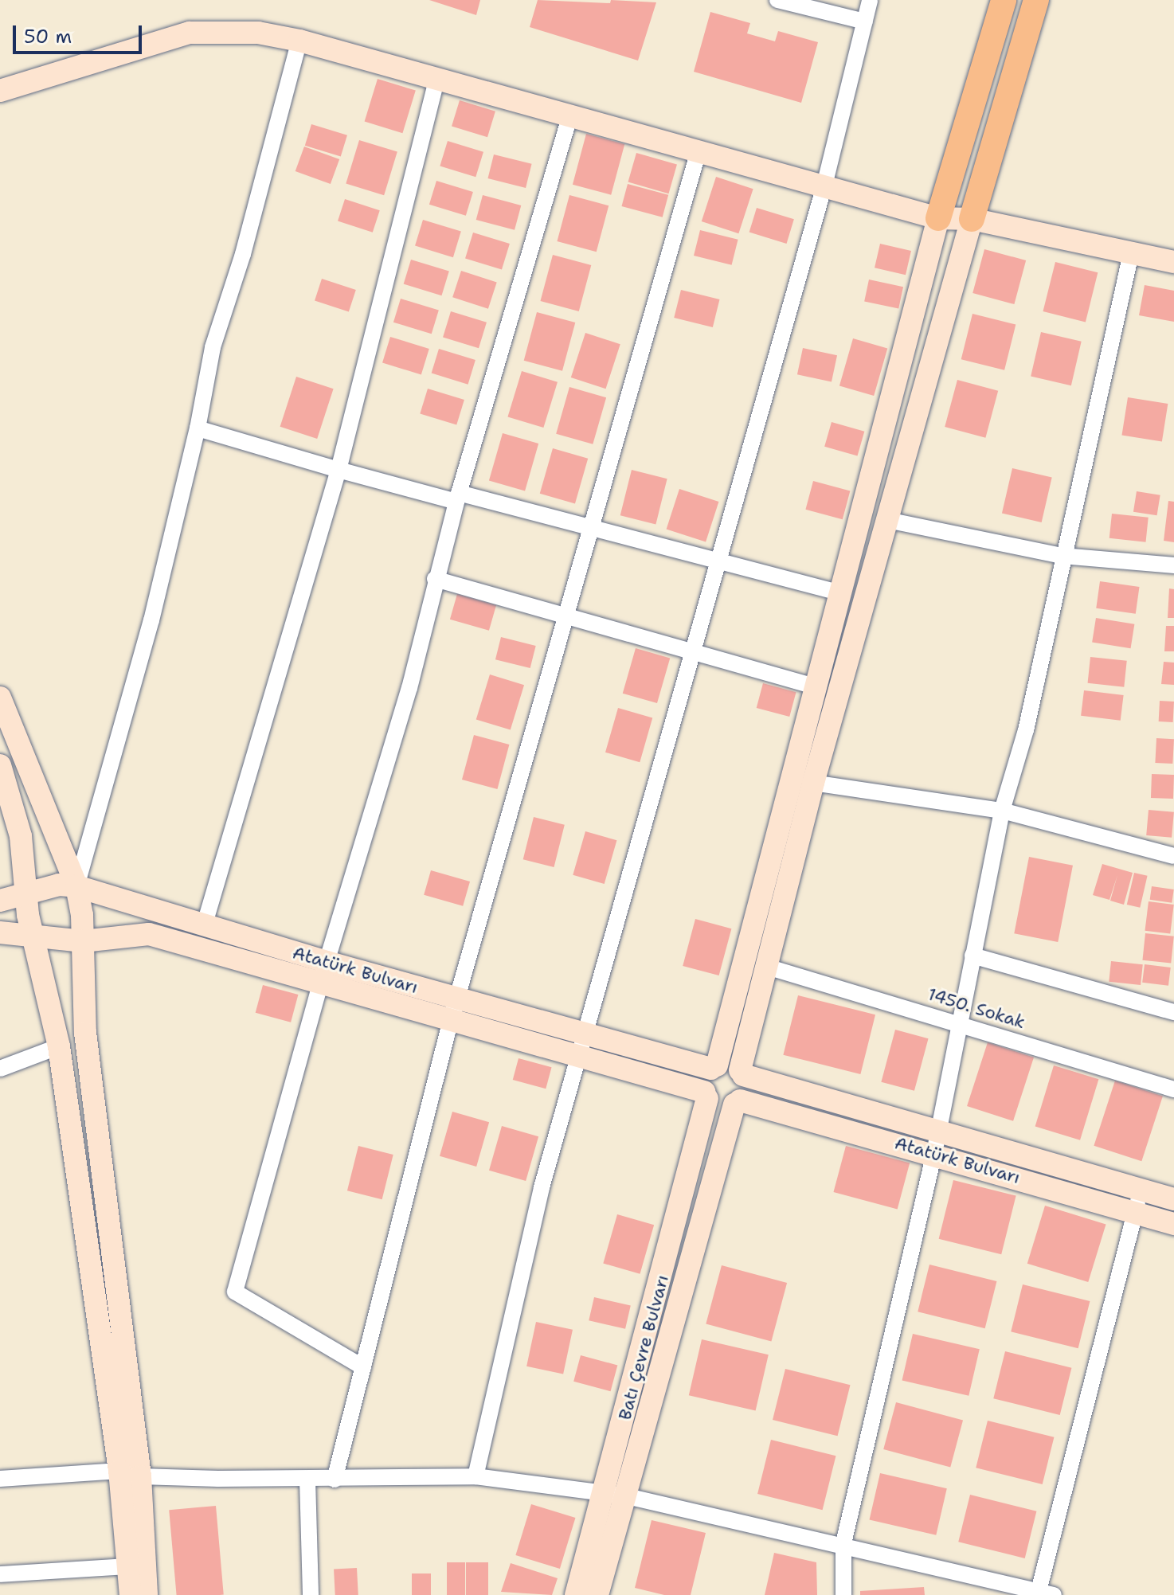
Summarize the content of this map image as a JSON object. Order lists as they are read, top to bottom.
{
  "streets": {
    "main road": ["Atatürk Bulvarı", "Batı Çevre Bulvarı"],
    "street": ["1450. Sokak"]
  },
  "crossings": [
    ["Atatürk Bulvarı", "Batı Çevre Bulvarı"]
  ],
  "scale_bar": "50 m"
}
